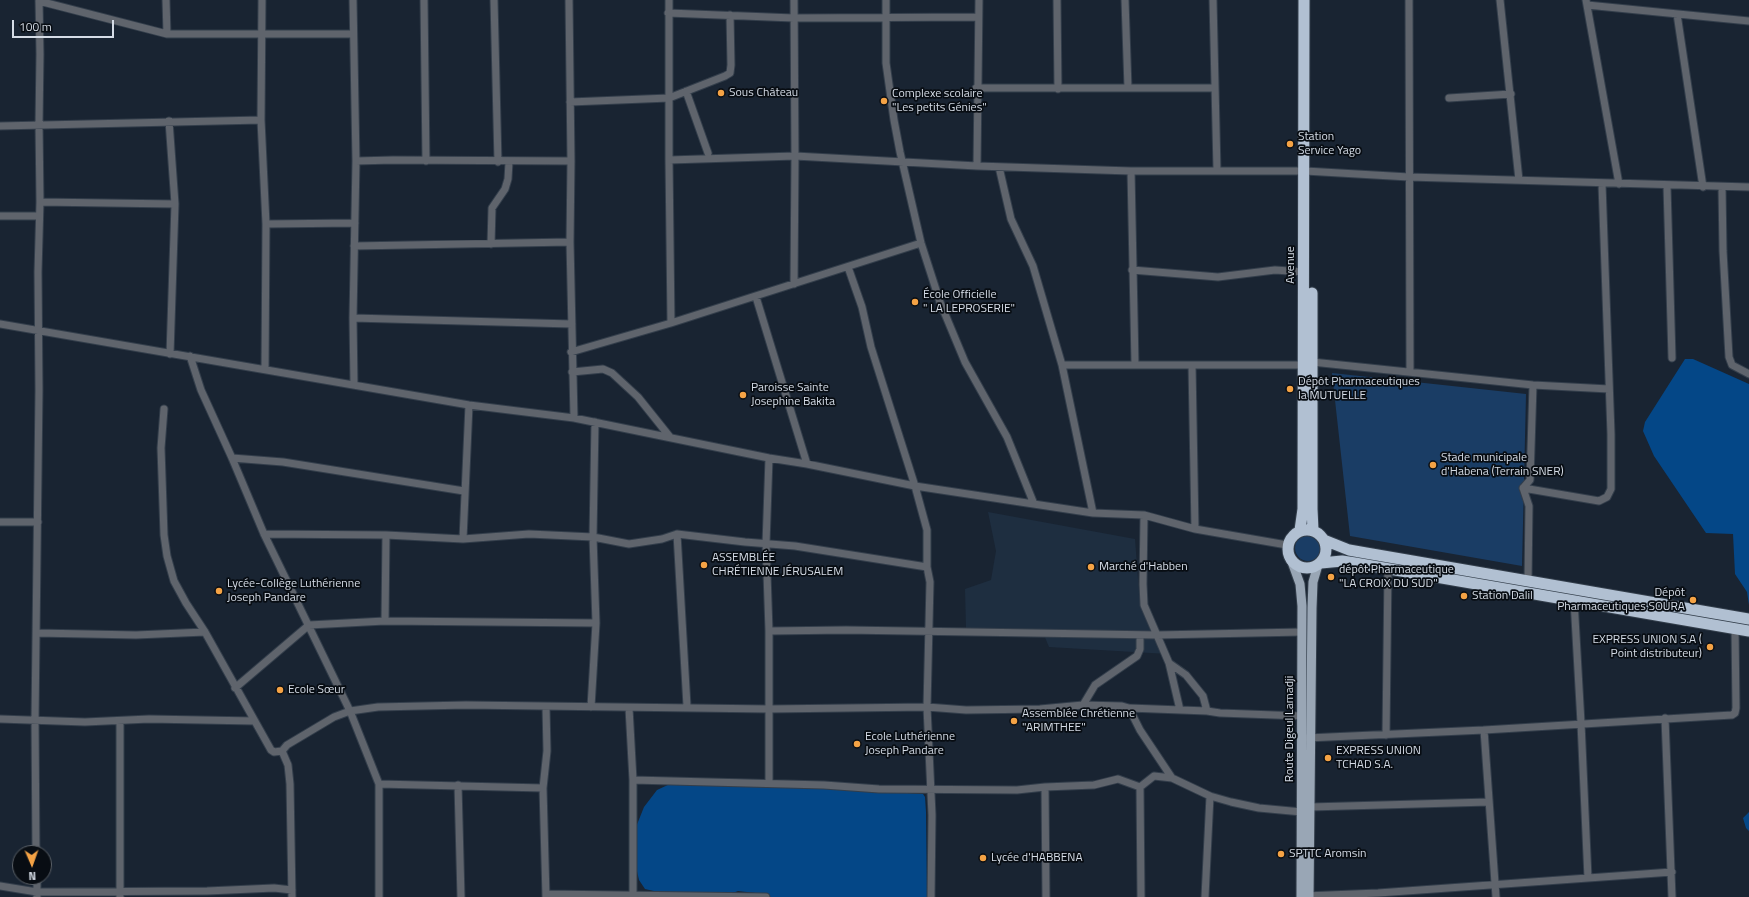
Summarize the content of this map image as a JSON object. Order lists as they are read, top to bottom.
{
  "streets": {
    "highway": ["Avenue"],
    "main road": ["Route Digeul Lamadji"]
  },
  "crossings": [
    ["Avenue", "Route Digeul Lamadji"]
  ],
  "places": [
    "Sous Château",
    "Complexe scolaire \"Les petits Génies\"",
    "Station Service Yago",
    "École Officielle \" LA LEPROSERIE\"",
    "Dépôt Pharmaceutiques la MUTUELLE",
    "Paroisse Sainte Josephine Bakita",
    "Stade municipale d'Habena (Terrain SNER)",
    "ASSEMBLÉE CHRÉTIENNE JÉRUSALEM",
    "Marché d'Habben",
    "dépôt Pharmaceutique \"LA CROIX DU SUD\"",
    "Lycée-Collège Luthérienne Joseph Pandare",
    "Station Dalil",
    "Dépôt Pharmaceutiques SOURA",
    "EXPRESS UNION S.A ( Point distributeur)",
    "Ecole Sœur",
    "Assemblée Chrétienne \"ARIMTHEE\"",
    "Ecole Luthérienne Joseph Pandare",
    "EXPRESS UNION TCHAD S.A.",
    "SPTTC Aromsin",
    "Lycée d'HABBENA"
  ],
  "scale_bar": "100 m",
  "north": "bottom"
}
